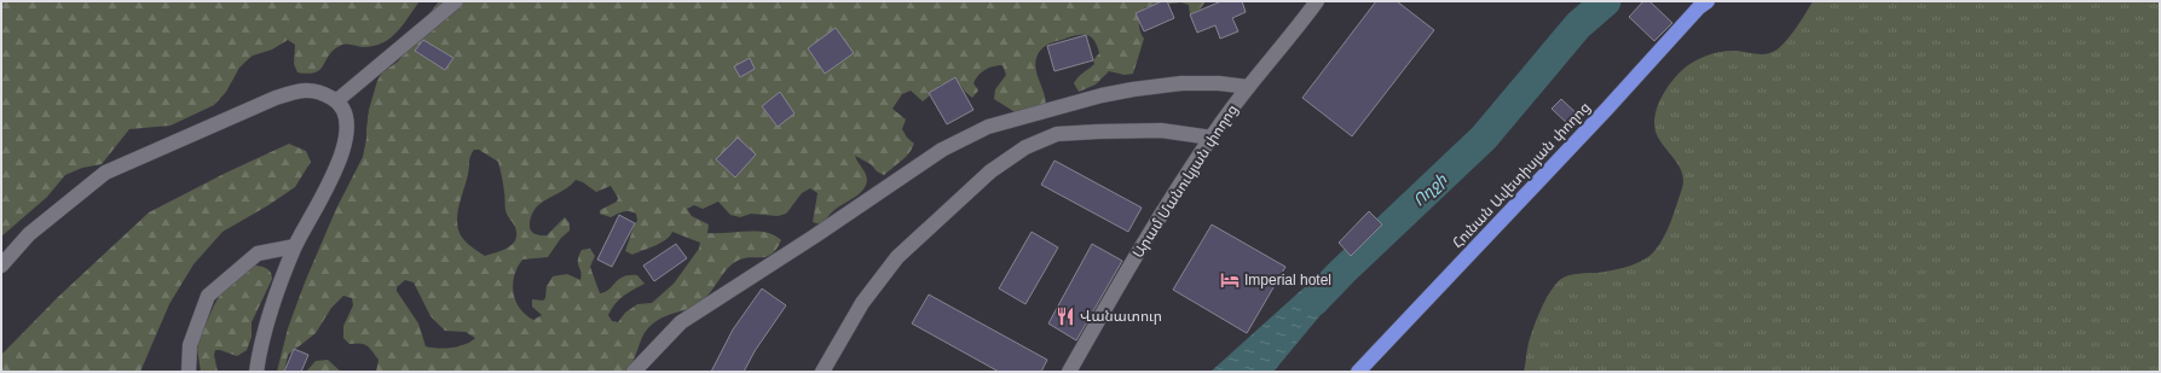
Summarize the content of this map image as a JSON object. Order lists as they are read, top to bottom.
{
  "streets": {
    "highway": ["Հունան Ավետիսյան փողոց"],
    "street": ["Արամ Մանուկյան փողոց"]
  },
  "water": ["Ողջի"],
  "places": {
    "hotel": ["Imperial hotel"],
    "restaurant": ["Վանատուր"]
  }
}
